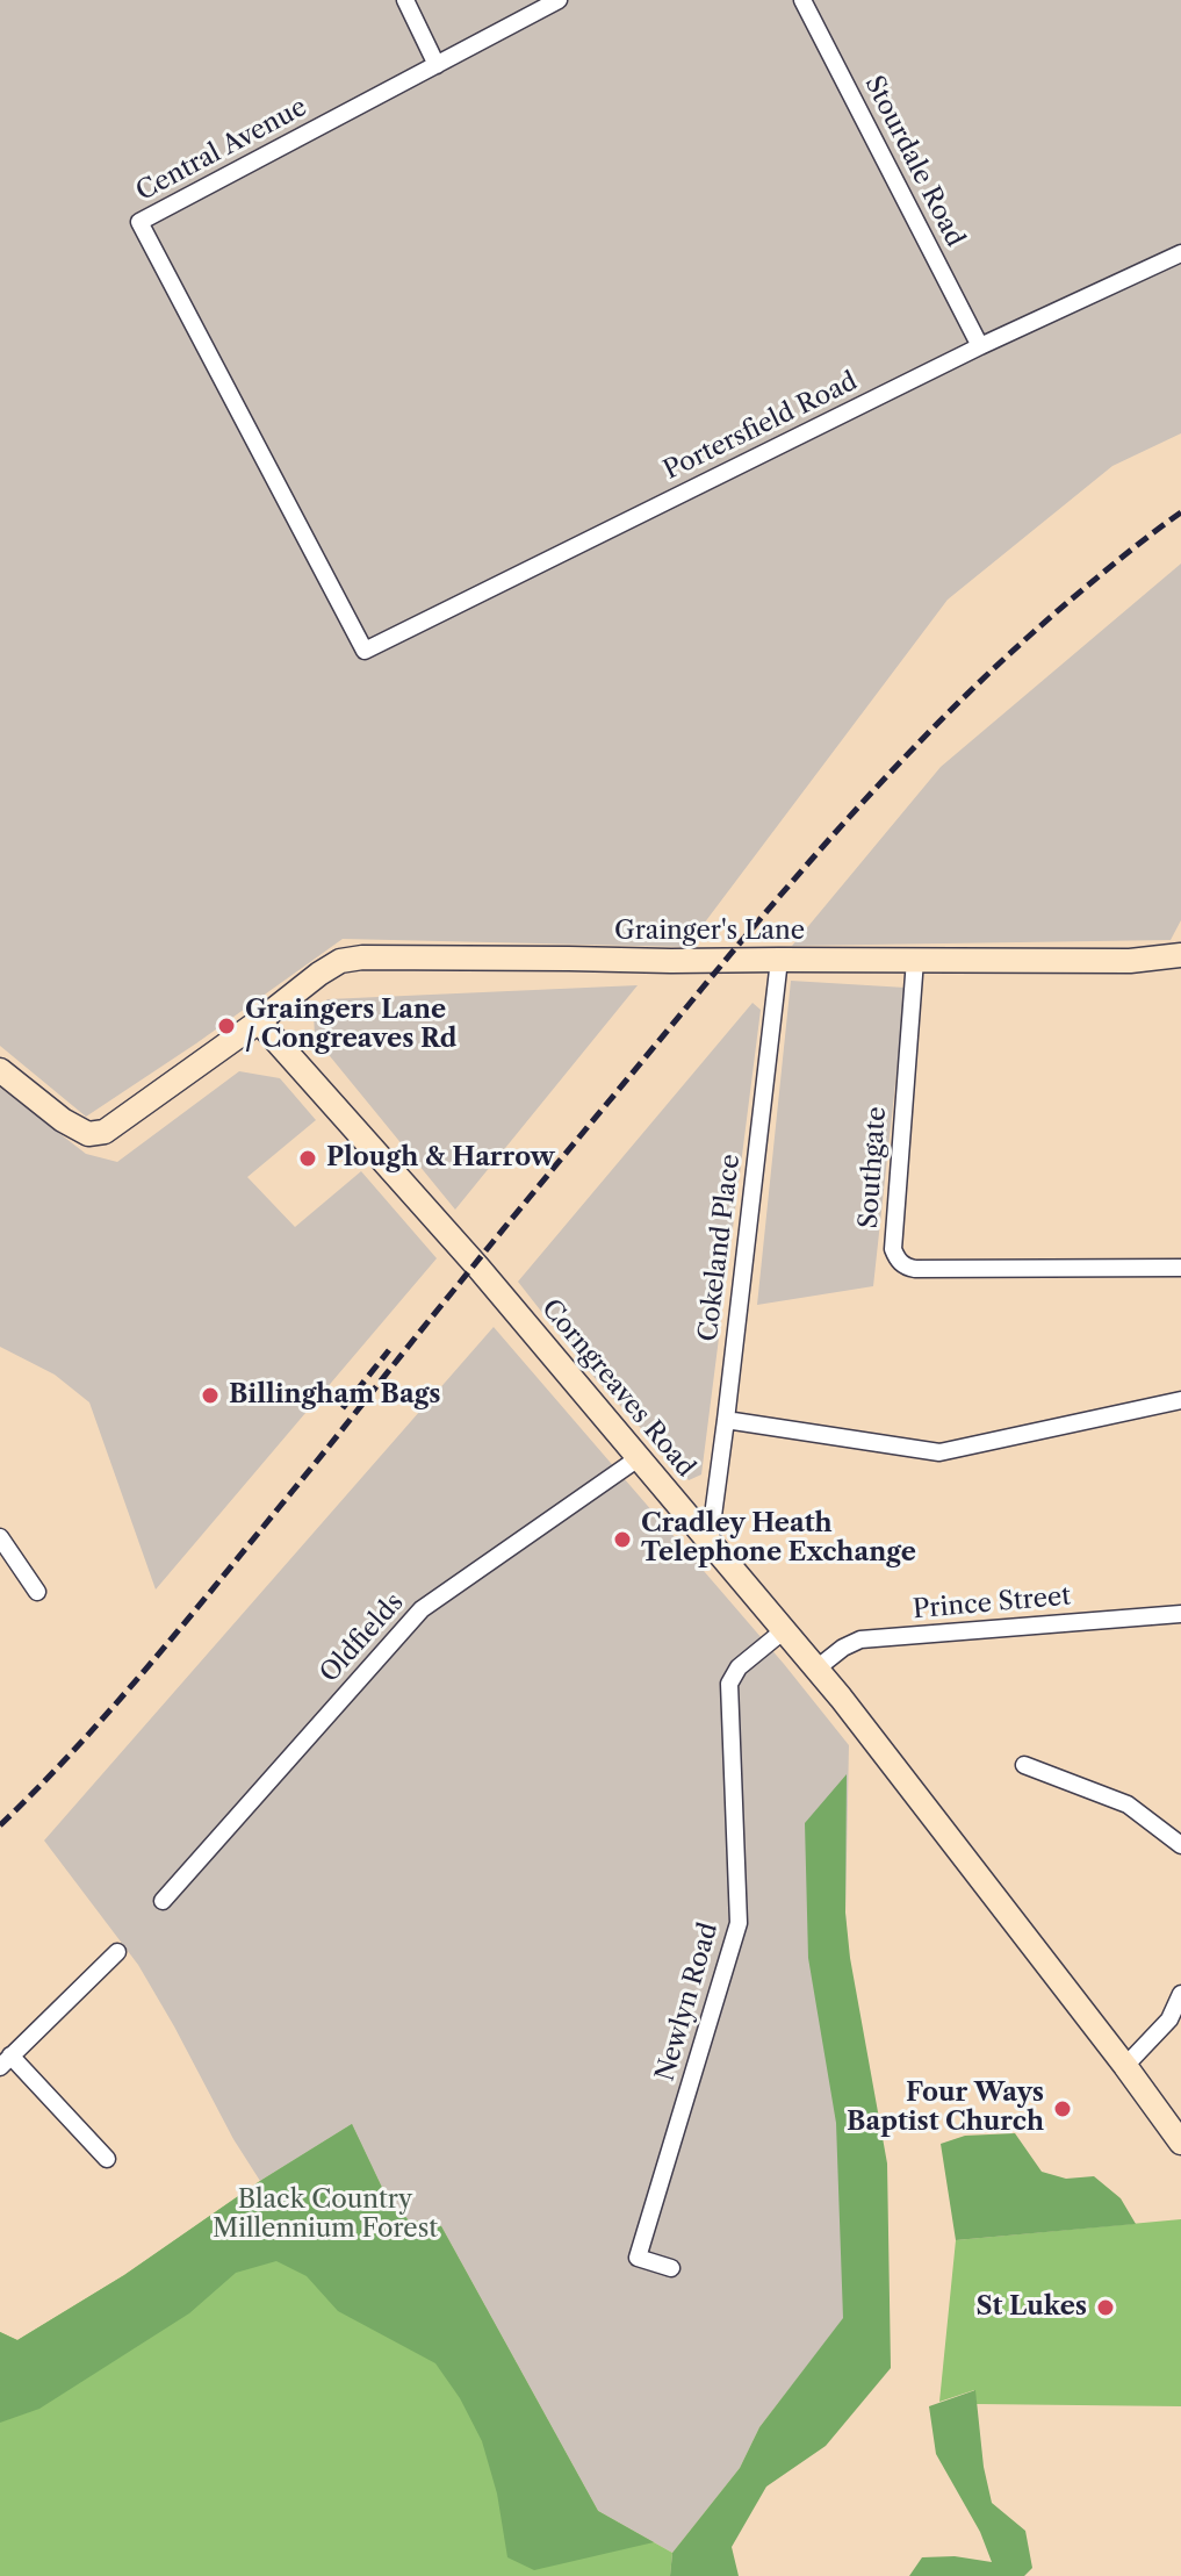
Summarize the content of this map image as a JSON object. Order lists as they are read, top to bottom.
{
  "streets": {
    "main road": ["Grainger's Lane", "Corngreaves Road"],
    "street": [
      "Central Avenue",
      "Stourdale Road",
      "Portersfield Road",
      "Southgate",
      "Cokeland Place",
      "Prince Street",
      "Oldfields",
      "Newlyn Road"
    ]
  },
  "crossings": [
    ["Central Avenue", "Portersfield Road"],
    ["Stourdale Road", "Portersfield Road"],
    ["Grainger's Lane", "Southgate"],
    ["Grainger's Lane", "Cokeland Place"],
    ["Grainger's Lane", "Corngreaves Road"],
    ["Cokeland Place", "Corngreaves Road"],
    ["Corngreaves Road", "Prince Street"],
    ["Corngreaves Road", "Oldfields"],
    ["Corngreaves Road", "Newlyn Road"]
  ],
  "parks": ["Black Country Millennium Forest"],
  "places": [
    "Graingers Lane / Congreaves Rd",
    "Plough & Harrow",
    "Billingham Bags",
    "Cradley Heath Telephone Exchange",
    "Four Ways Baptist Church",
    "St Lukes"
  ]
}
